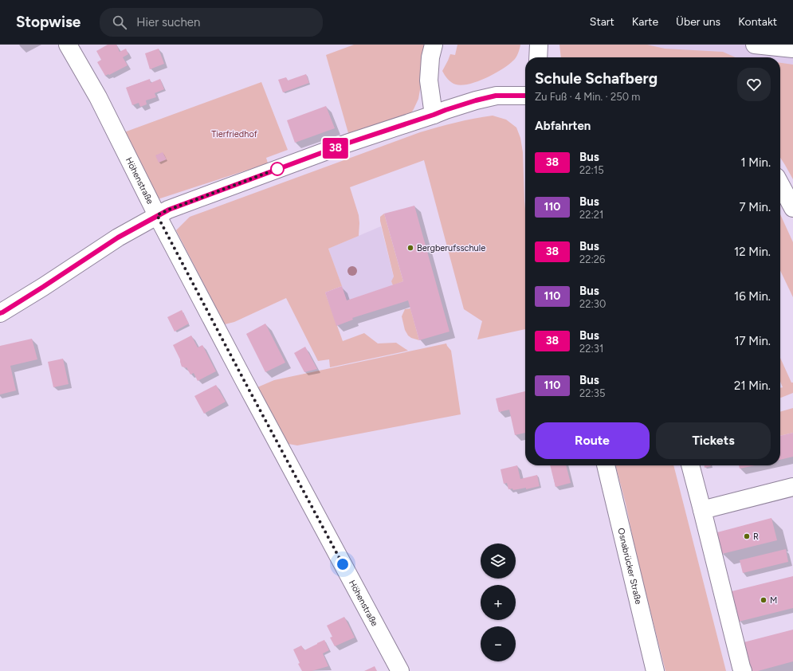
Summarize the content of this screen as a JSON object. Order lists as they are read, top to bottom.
{
  "streets": {
    "street": ["Höhenstraße", "Osnabrücker Straße"]
  },
  "parks": ["Tierfriedhof"],
  "places": ["Bergberufsschule", "R", "M"],
  "lines": ["bus line 38"],
  "page": {
    "header": "Stopwise",
    "search": "Hier suchen",
    "nav": [
      "Start",
      "Karte",
      "Über uns",
      "Kontakt"
    ],
    "on_map": "38",
    "heading": [
      ["Schule Schafberg", "Zu Fuß · 4 Min. · 250 m"],
      "Abfahrten"
    ],
    "list": [
      {
        "mark": "38",
        "name": "Bus",
        "note": "22:15",
        "value": "1 Min."
      },
      {
        "mark": "110",
        "name": "Bus",
        "note": "22:21",
        "value": "7 Min."
      },
      {
        "mark": "38",
        "name": "Bus",
        "note": "22:26",
        "value": "12 Min."
      },
      {
        "mark": "110",
        "name": "Bus",
        "note": "22:30",
        "value": "16 Min."
      },
      {
        "mark": "38",
        "name": "Bus",
        "note": "22:31",
        "value": "17 Min."
      },
      {
        "mark": "110",
        "name": "Bus",
        "note": "22:35",
        "value": "21 Min."
      }
    ],
    "buttons": ["Route", "Tickets"],
    "map_buttons": ["+", "−"]
  }
}
